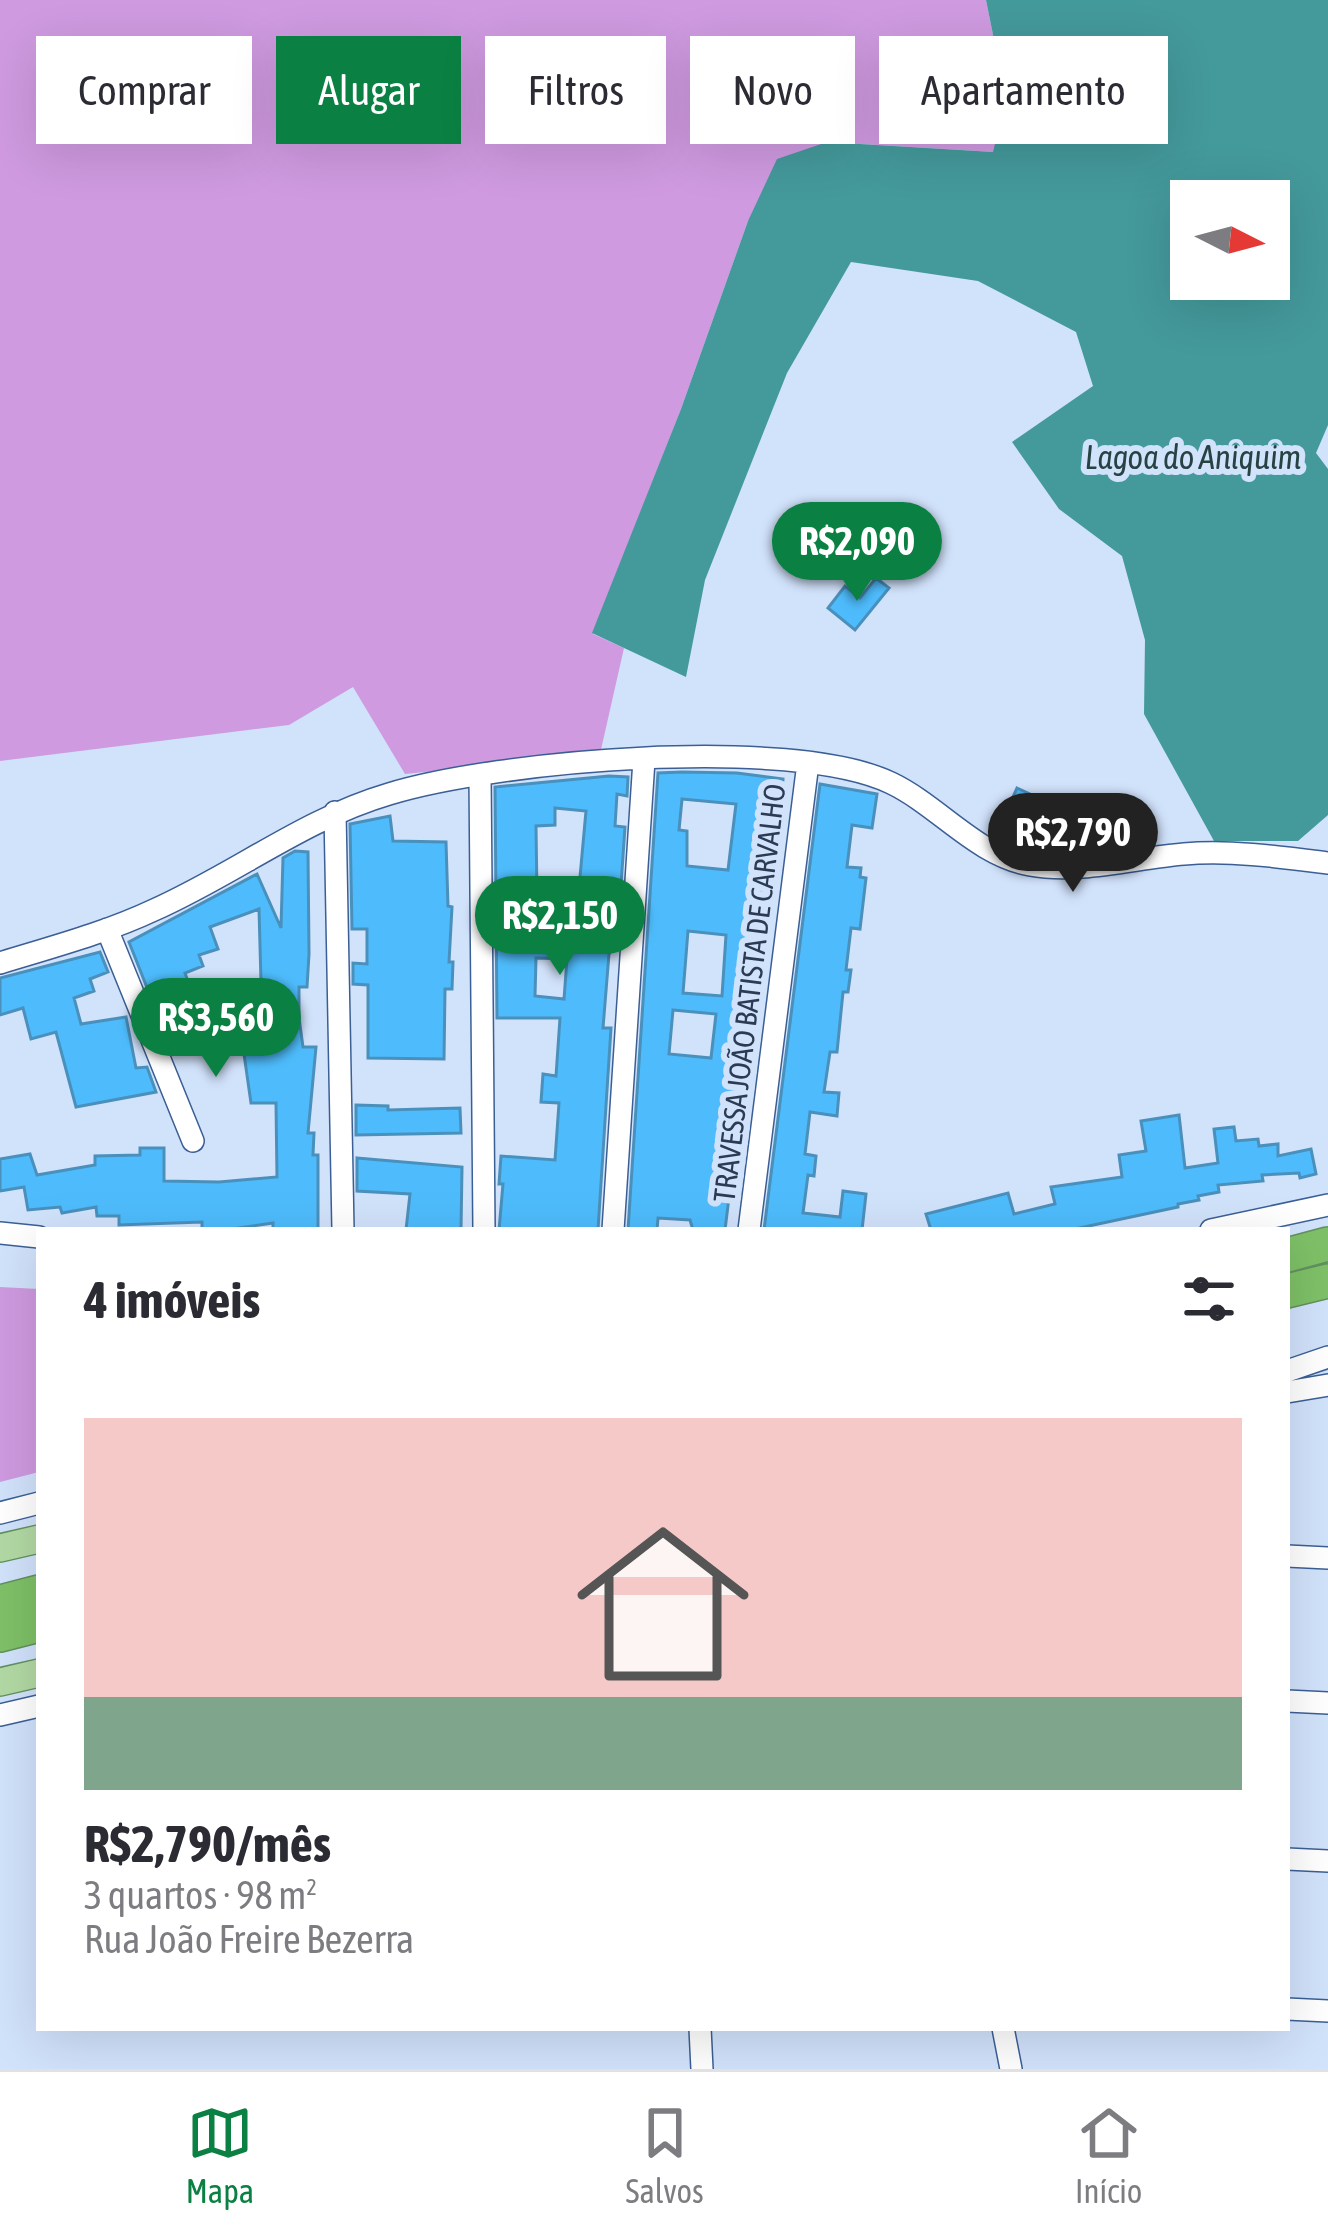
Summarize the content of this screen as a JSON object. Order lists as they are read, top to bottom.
{
  "streets": {
    "street": ["TRAVESSA JOÃO BATISTA DE CARVALHO"]
  },
  "water": ["Lagoa do Aniquim"],
  "north": "right",
  "page": {
    "chip": [
      "Comprar",
      "Alugar",
      "Filtros",
      "Novo",
      "Apartamento"
    ],
    "price": [
      "R$2,090",
      "R$2,790",
      "R$2,150",
      "R$3,560"
    ],
    "heading": "4 imóveis",
    "list": [
      {
        "name": "R$2,790/mês",
        "note": "3 quartos · 98 m² · Rua João Freire Bezerra"
      }
    ],
    "tabs": ["Mapa", "Salvos", "Início"]
  }
}
